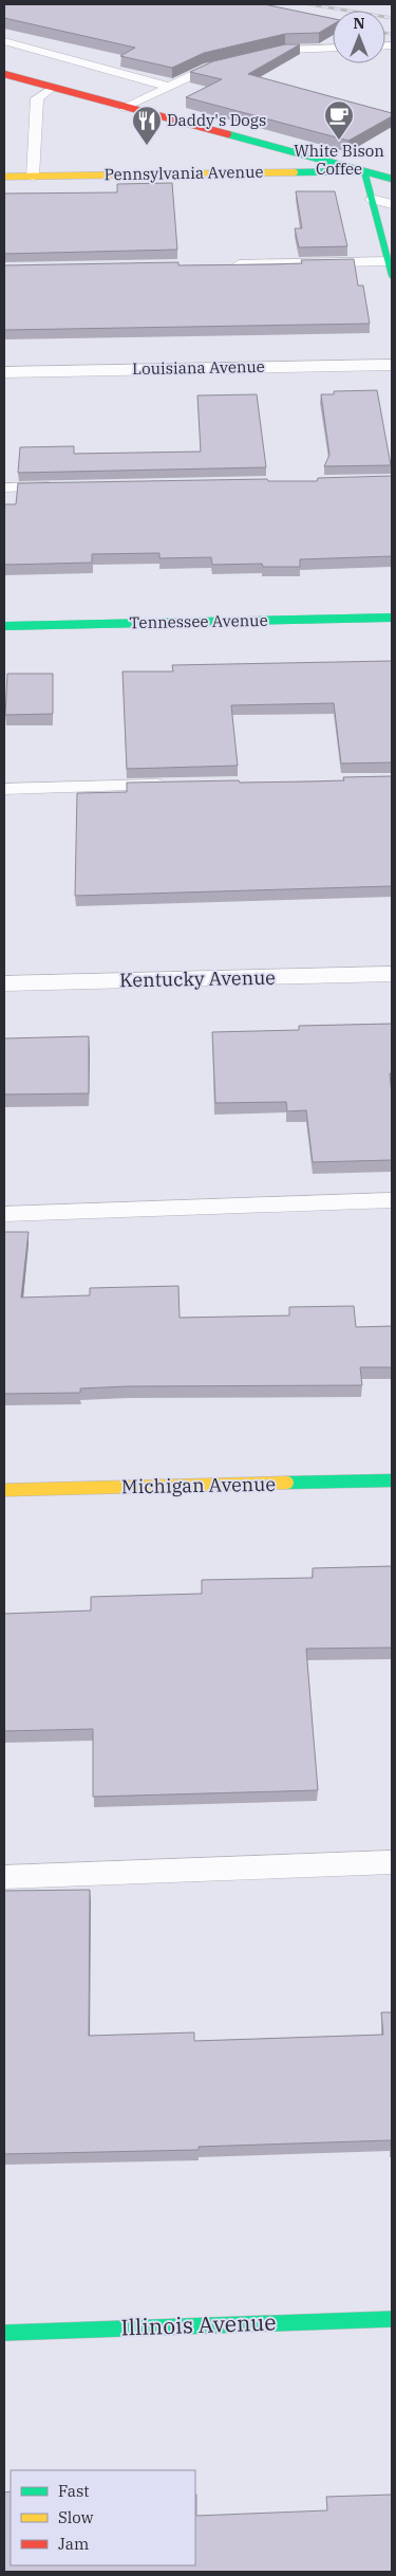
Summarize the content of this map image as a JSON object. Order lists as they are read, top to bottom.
{
  "streets": {
    "street": [
      "Pennsylvania Avenue",
      "Louisiana Avenue",
      "Tennessee Avenue",
      "Kentucky Avenue",
      "Michigan Avenue",
      "Illinois Avenue"
    ]
  },
  "places": {
    "cafe": ["White Bison Coffee"],
    "restaurant": ["Daddy's Dogs"]
  },
  "legend": ["Fast", "Slow", "Jam"],
  "north": "top"
}
